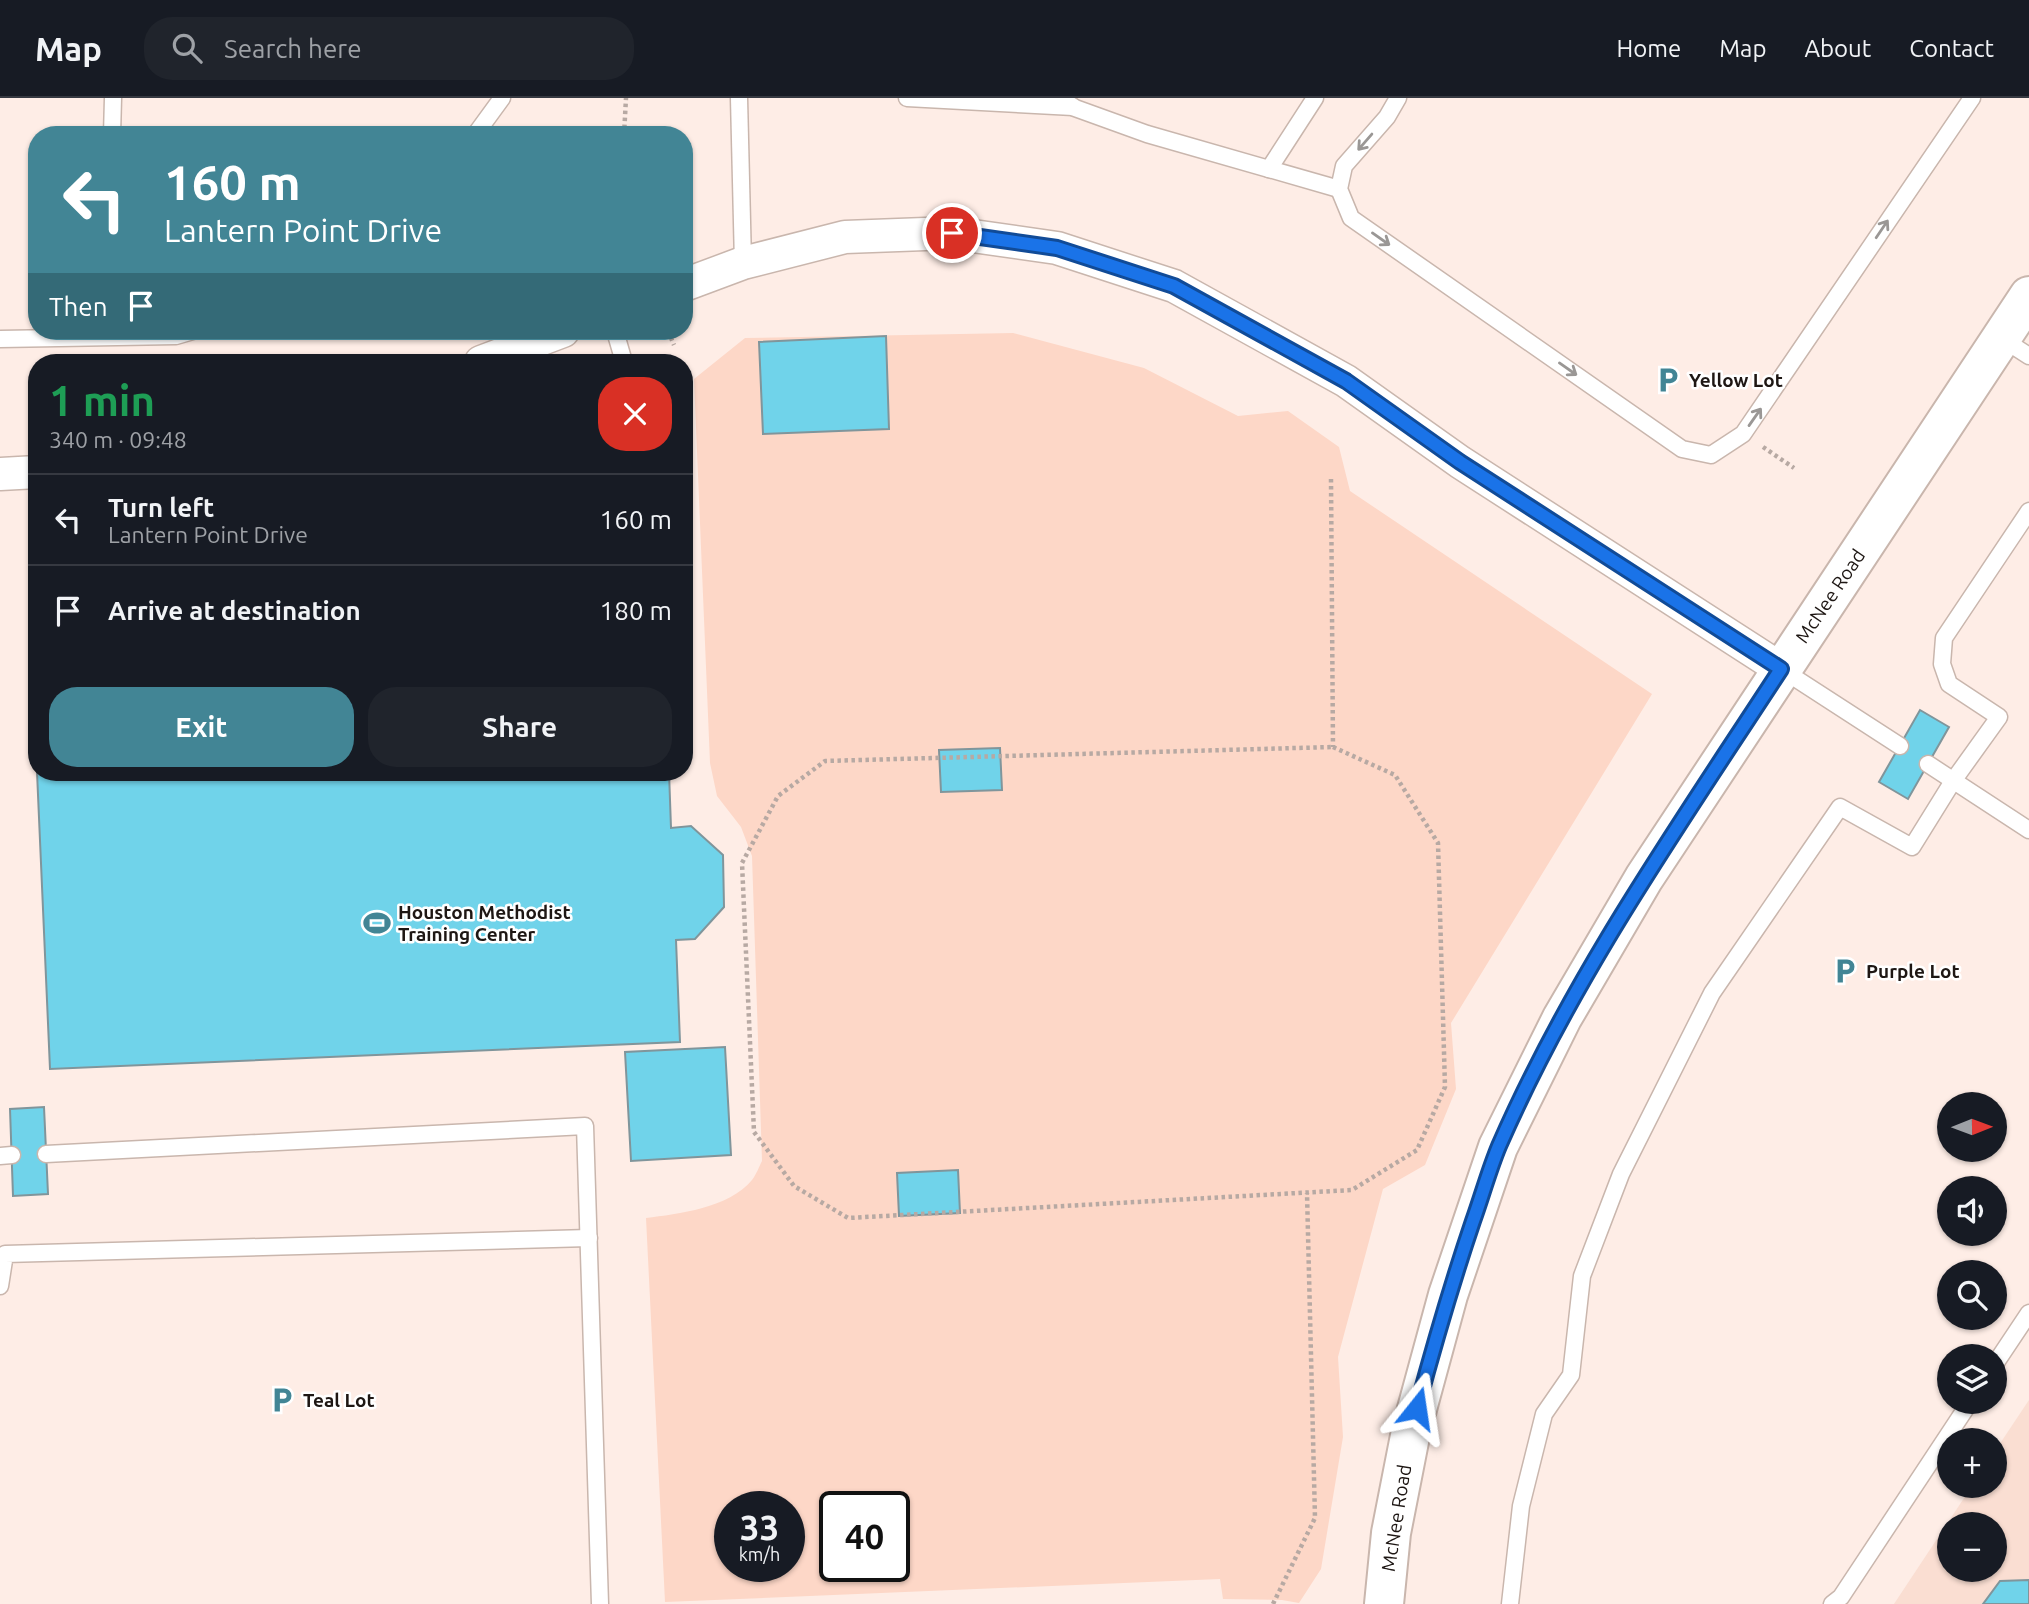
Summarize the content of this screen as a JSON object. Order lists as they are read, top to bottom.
{
  "streets": {
    "street": ["McNee Road"]
  },
  "places": {
    "parking": ["Yellow Lot", "Purple Lot", "Teal Lot"],
    "sports": ["Houston Methodist Training Center"]
  },
  "north": "right",
  "page": {
    "header": "Map",
    "search": "Search here",
    "nav": [
      "Home",
      "Map",
      "About",
      "Contact"
    ],
    "turn": ["160 m", "Lantern Point Drive"],
    "then": "Then",
    "heading": ["1 min", "340 m · 09:48"],
    "list": [
      {
        "name": "Turn left",
        "note": "Lantern Point Drive",
        "value": "160 m"
      },
      {
        "name": "Arrive at destination",
        "value": "180 m"
      }
    ],
    "buttons": ["Exit", "Share"],
    "map_buttons": ["+", "−"],
    "speed": "33 km/h",
    "limit": "40"
  }
}
